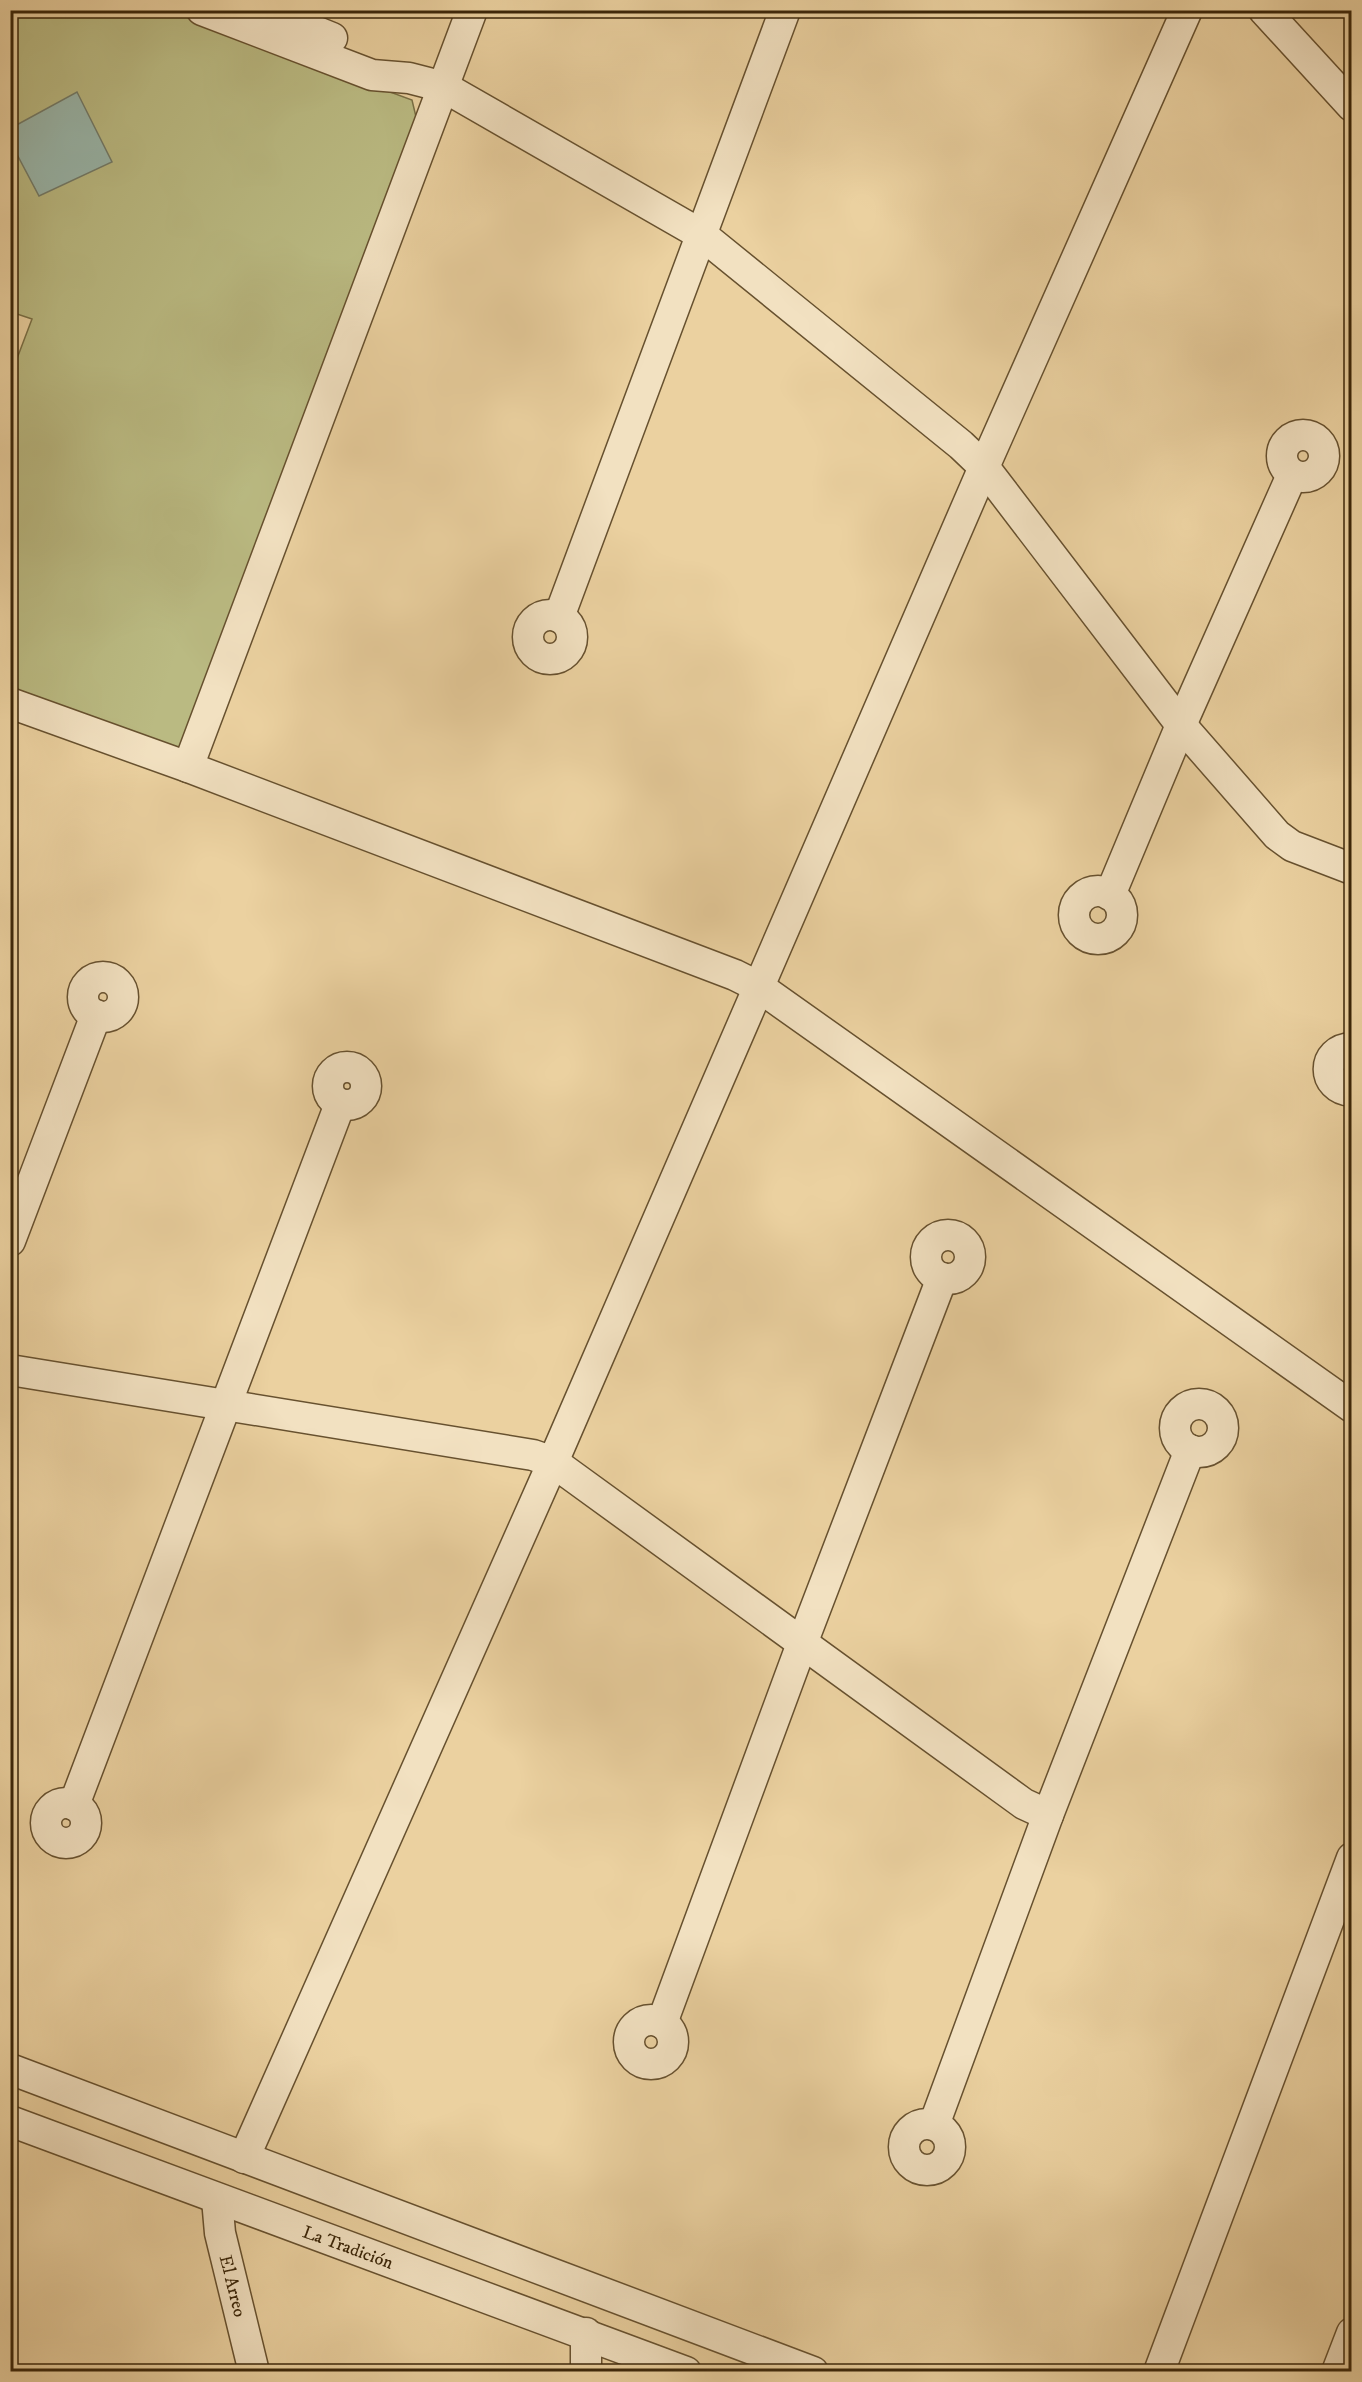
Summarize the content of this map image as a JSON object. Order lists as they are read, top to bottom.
{
  "streets": {
    "street": ["La Tradición", "El Arreo"]
  },
  "crossings": [
    ["La Tradición", "El Arreo"]
  ]
}
